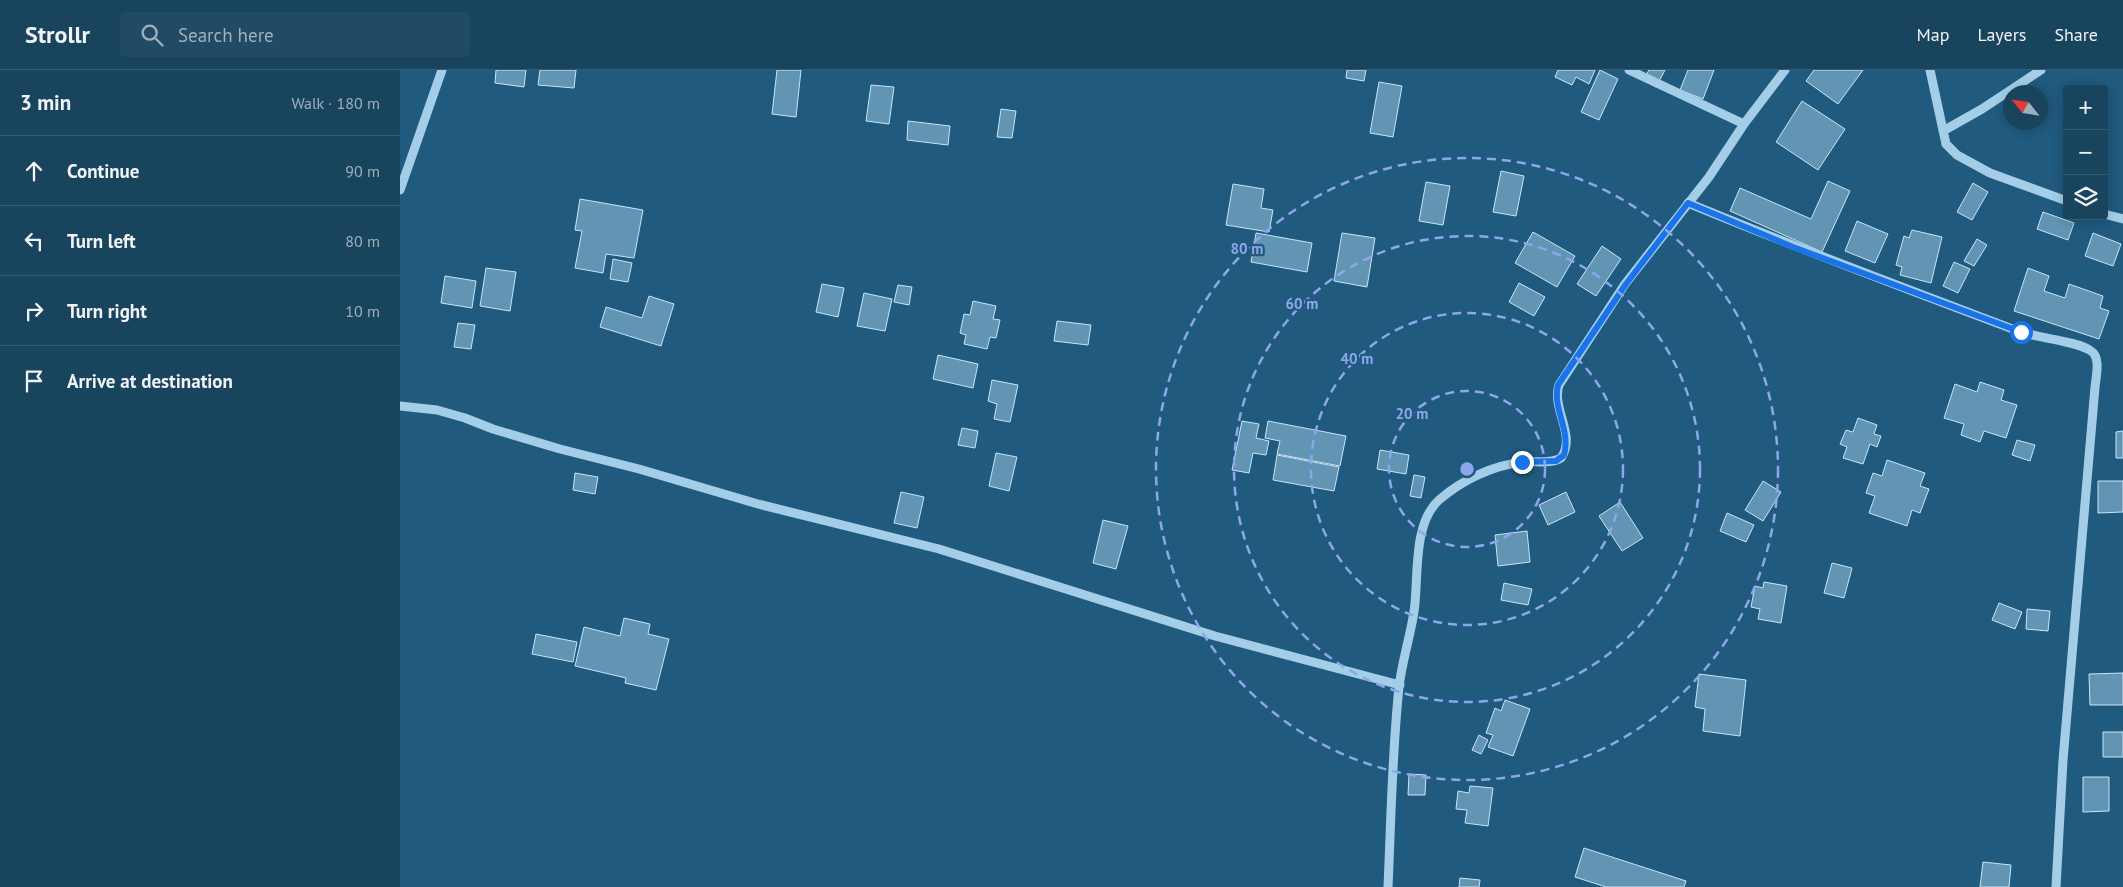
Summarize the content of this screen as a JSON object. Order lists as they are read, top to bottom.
{
  "north": "top left",
  "page": {
    "header": "Strollr",
    "search": "Search here",
    "nav": ["Map", "Layers", "Share"],
    "heading": ["3 min", "Walk · 180 m"],
    "map_buttons": ["+", "−"],
    "list": [
      ["Continue", "90 m"],
      ["Turn left", "80 m"],
      ["Turn right", "10 m"],
      "Arrive at destination"
    ]
  },
  "rings": [
    "80 m",
    "60 m",
    "40 m",
    "20 m"
  ]
}
